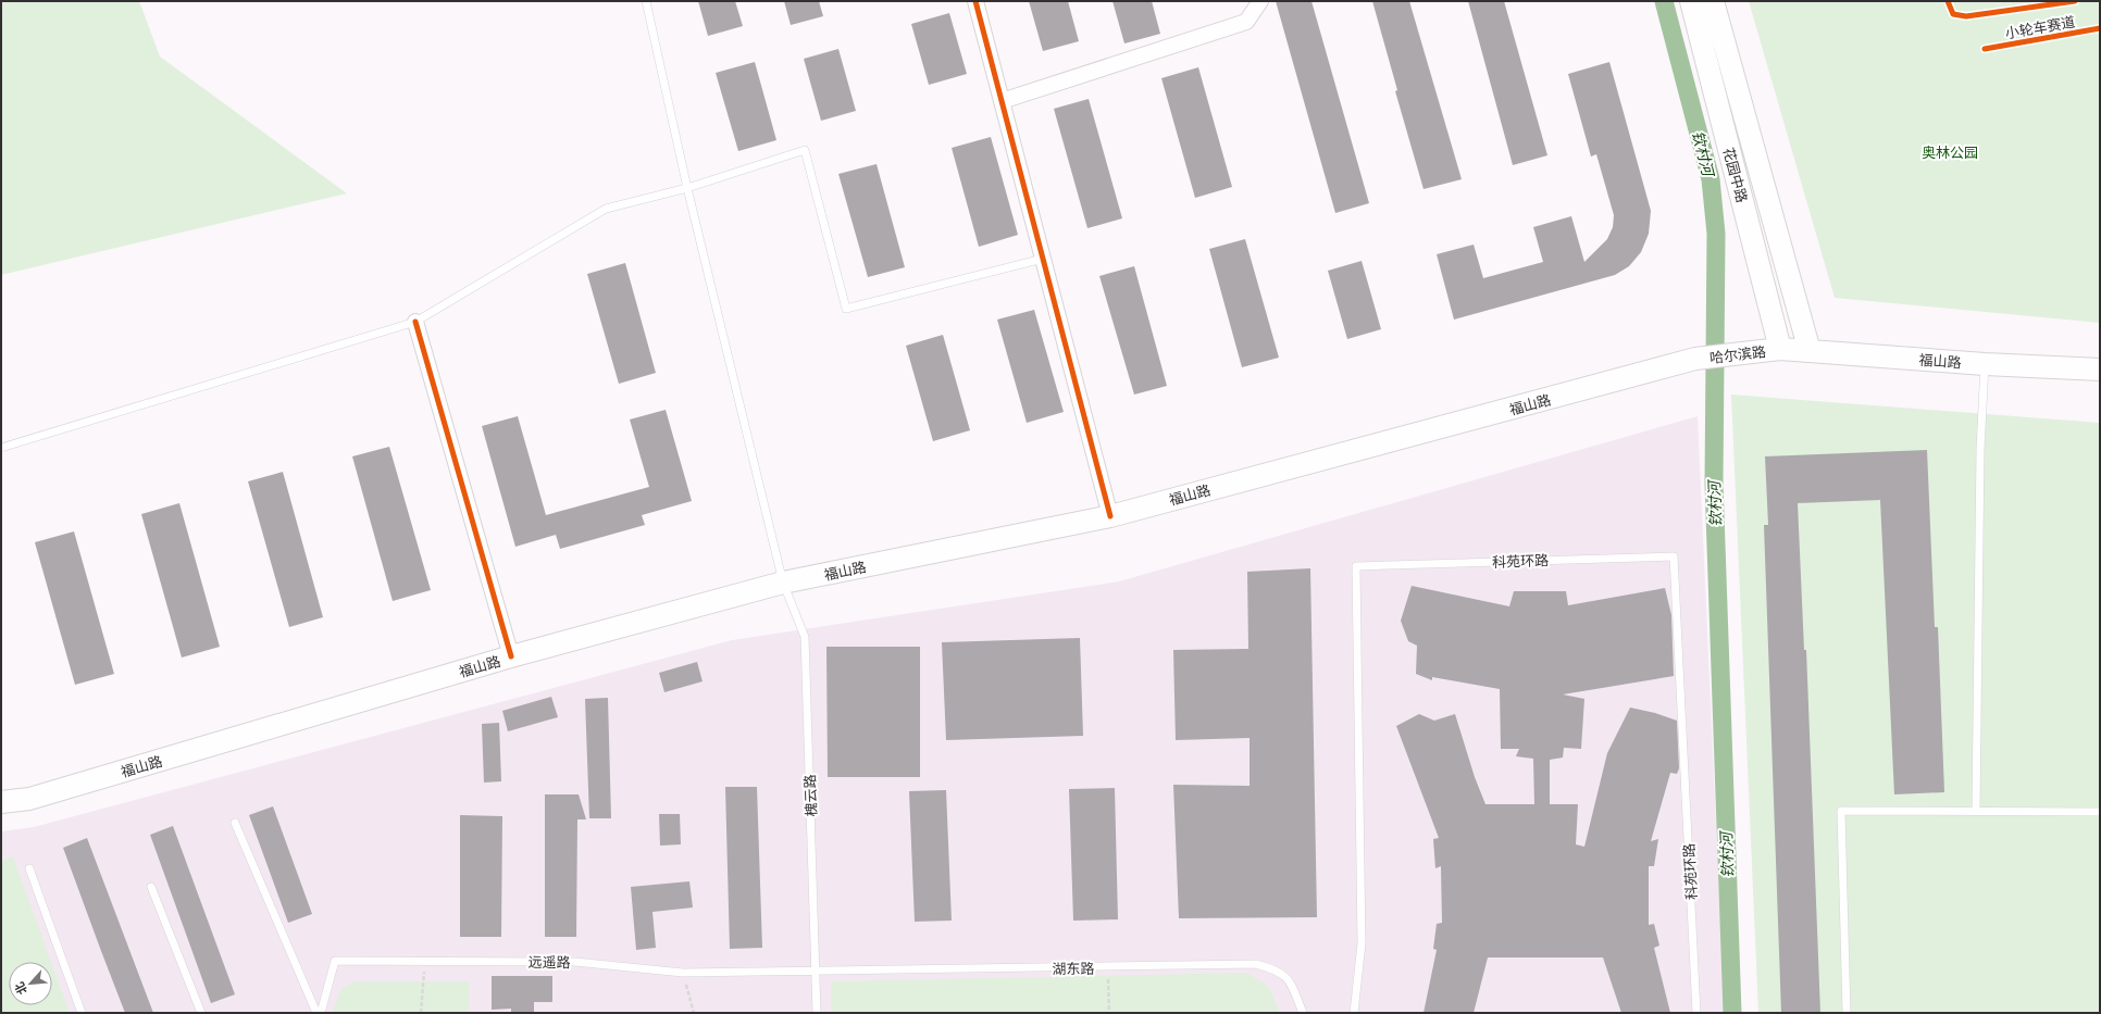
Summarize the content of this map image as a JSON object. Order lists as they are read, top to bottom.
{
  "streets": {
    "main road": ["花园中路", "哈尔滨路", "福山路"],
    "lane": [
      "科苑环路",
      "槐云路",
      "远遥路",
      "湖东路"
    ],
    "cycle path": ["小轮车赛道"]
  },
  "crossings": [
    ["花园中路", "哈尔滨路"],
    ["花园中路", "福山路"],
    ["哈尔滨路", "福山路"],
    ["福山路", "槐云路"],
    ["槐云路", "远遥路"],
    ["槐云路", "湖东路"],
    ["远遥路", "湖东路"]
  ],
  "water": ["钦村河"],
  "parks": ["奥林公园"],
  "north": "bottom left"
}
